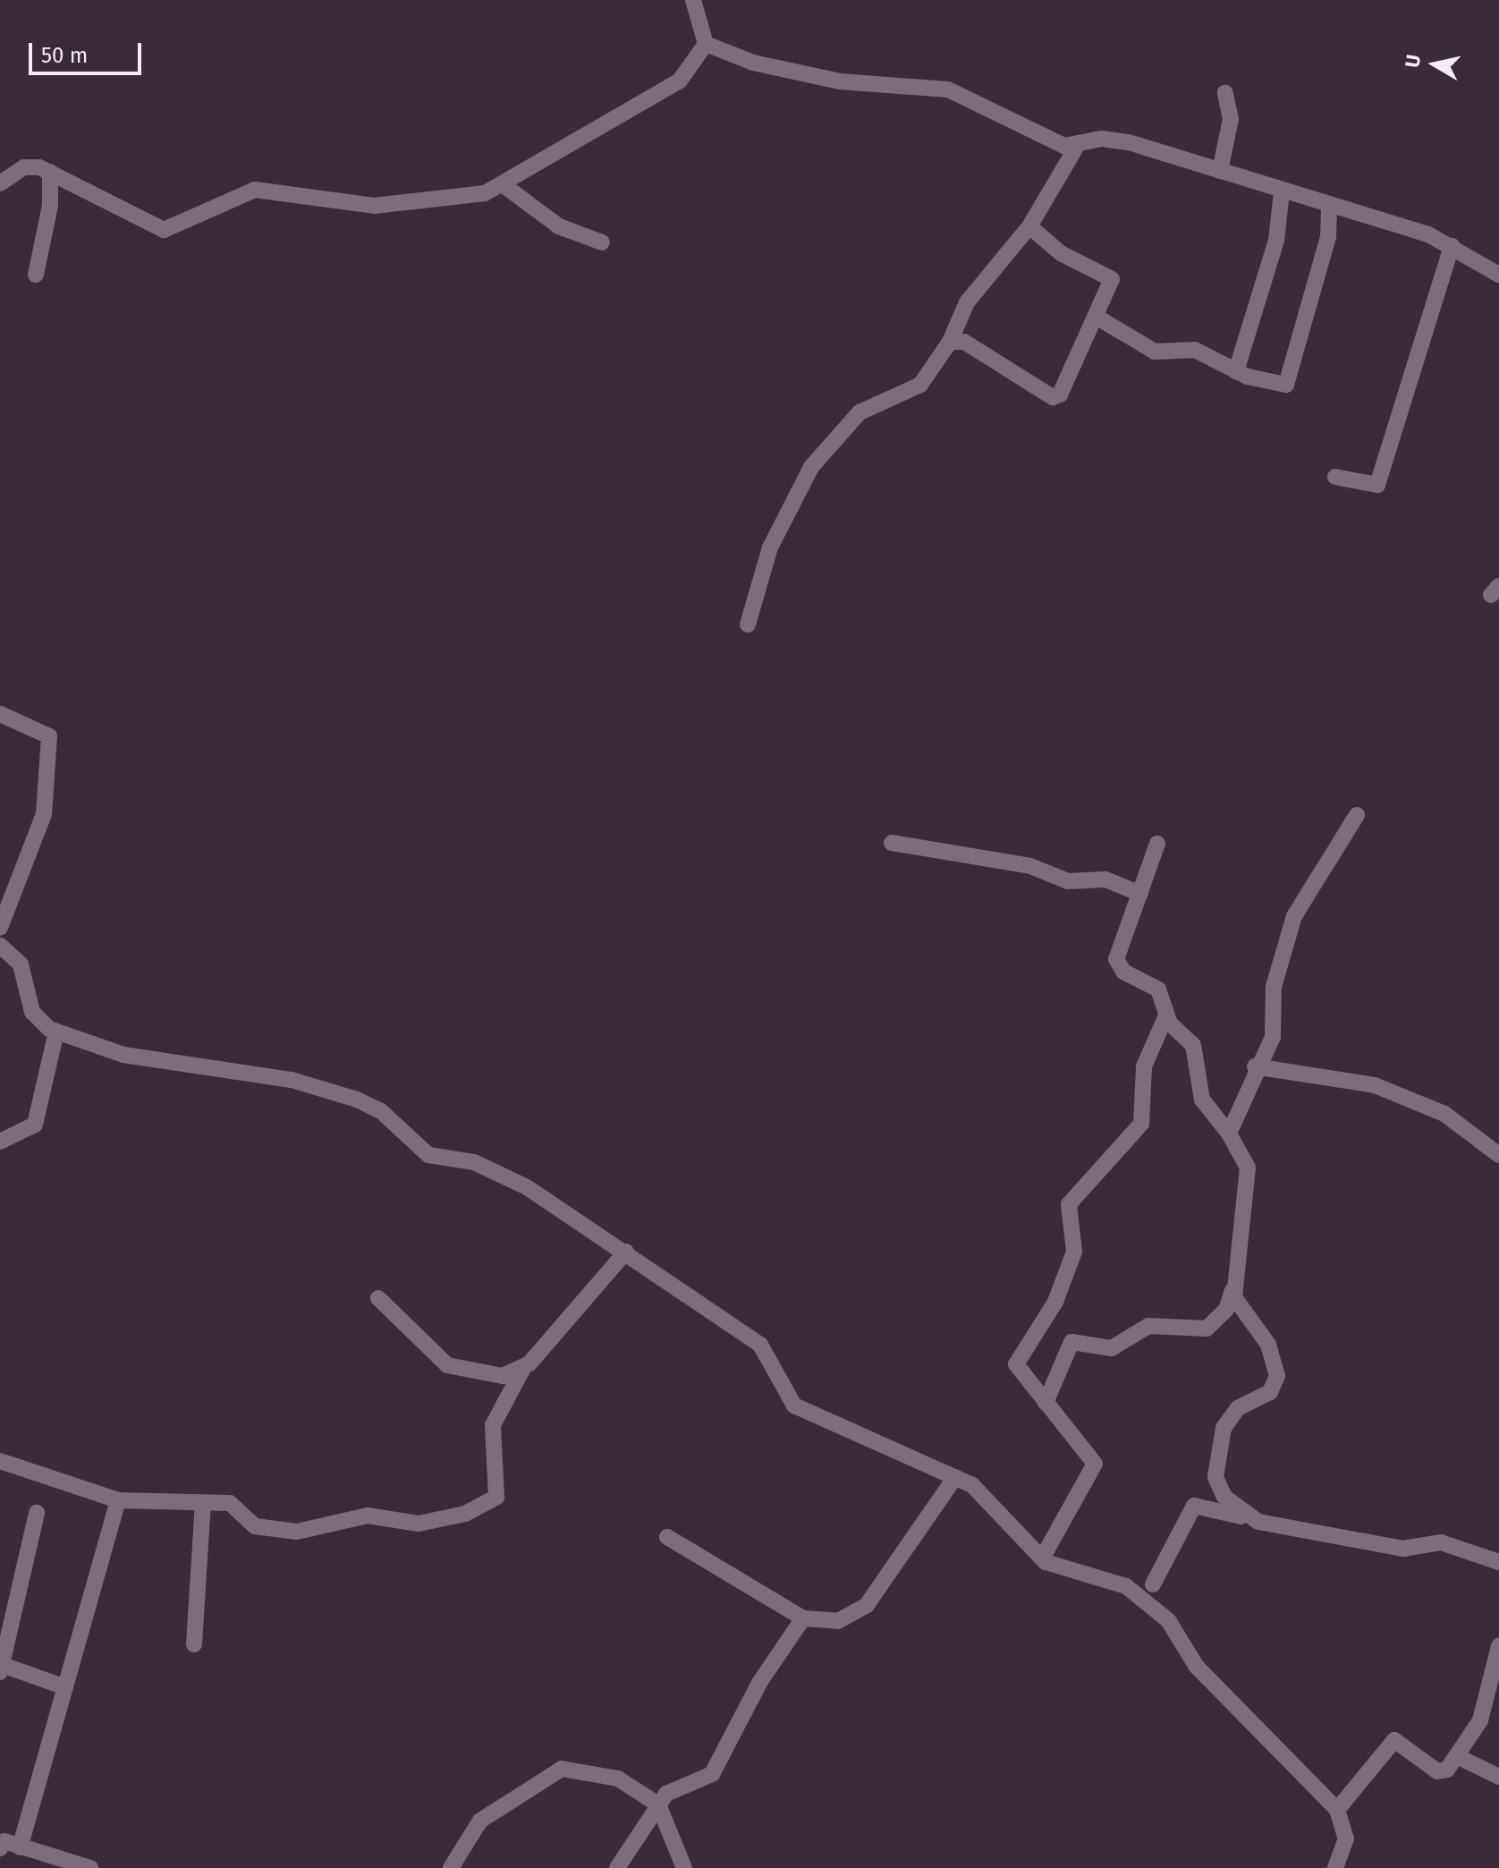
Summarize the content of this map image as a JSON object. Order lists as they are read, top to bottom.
{
  "scale_bar": "50 m",
  "north": "left"
}
